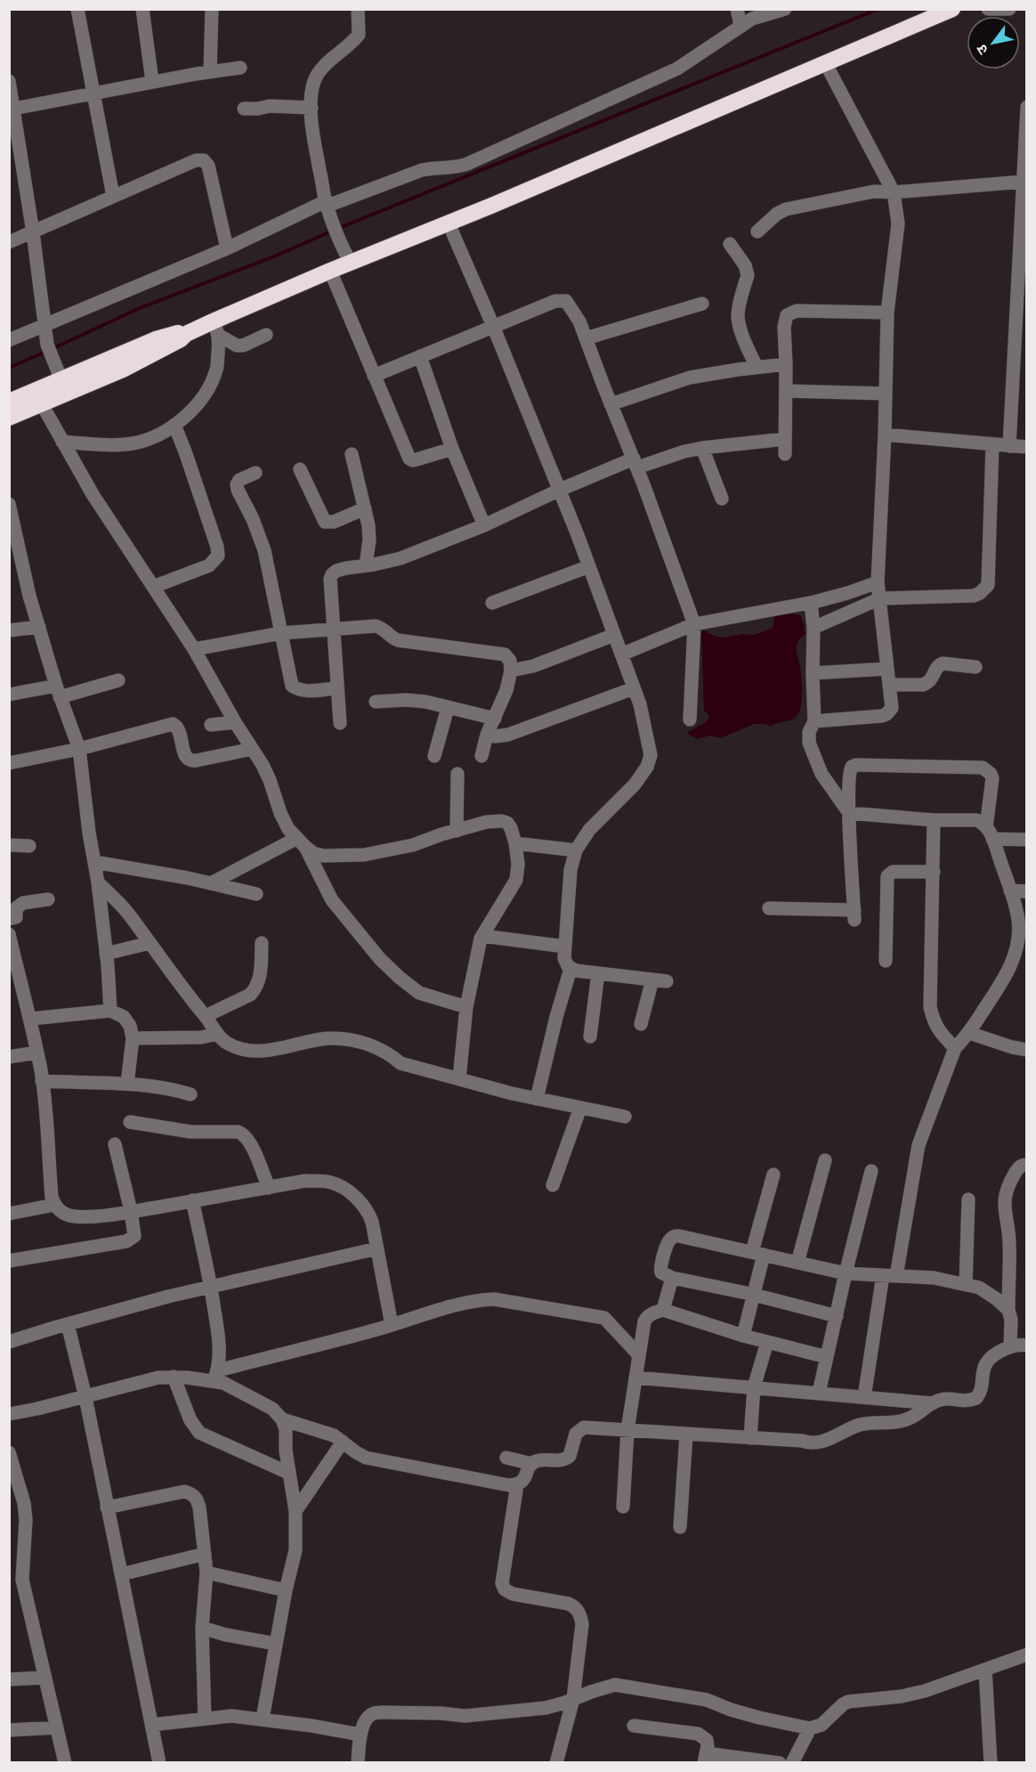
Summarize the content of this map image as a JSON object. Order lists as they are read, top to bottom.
{
  "north": "bottom left"
}
